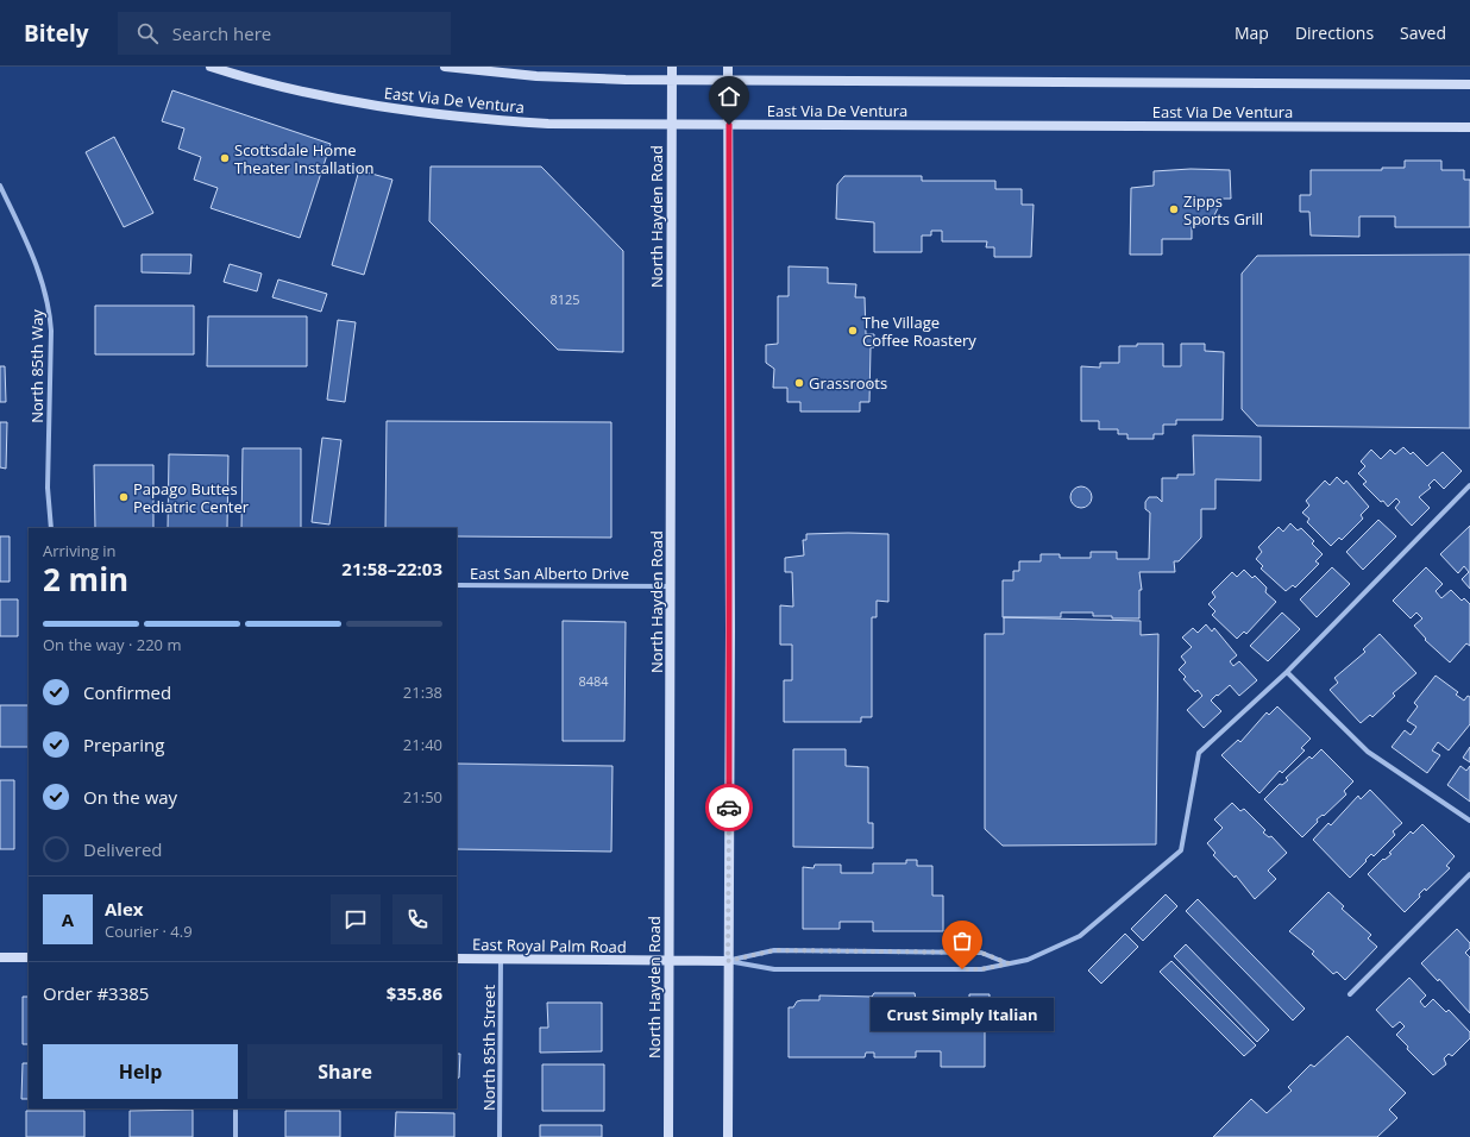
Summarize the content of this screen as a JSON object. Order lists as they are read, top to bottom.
{
  "streets": {
    "main road": ["East Via De Ventura", "North Hayden Road", "East Royal Palm Road"],
    "street": ["North 85th Way", "East San Alberto Drive", "North 85th Street"]
  },
  "crossings": [
    ["East Via De Ventura", "North Hayden Road"],
    ["North Hayden Road", "East San Alberto Drive"],
    ["North Hayden Road", "East Royal Palm Road"],
    ["East Royal Palm Road", "North 85th Street"]
  ],
  "places": [
    "Scottsdale Home Theater Installation",
    "Zipps Sports Grill",
    "The Village Coffee Roastery",
    "Grassroots",
    "Papago Buttes Pediatric Center",
    "Crust Simply Italian"
  ],
  "house_numbers": ["8125", "8484"],
  "page": {
    "header": "Bitely",
    "search": "Search here",
    "nav": ["Map", "Directions", "Saved"],
    "heading": ["2 min", "Arriving in", "21:58–22:03"],
    "panel": [
      "Alex",
      "Courier · 4.9",
      "Order #3385",
      "$35.86"
    ],
    "bar": "On the way · 220 m",
    "list": [
      ["Confirmed", "21:38"],
      ["Preparing", "21:40"],
      ["On the way", "21:50"],
      "Delivered"
    ],
    "round": "A",
    "bubble": "Crust Simply Italian",
    "buttons": ["Help", "Share"]
  }
}
